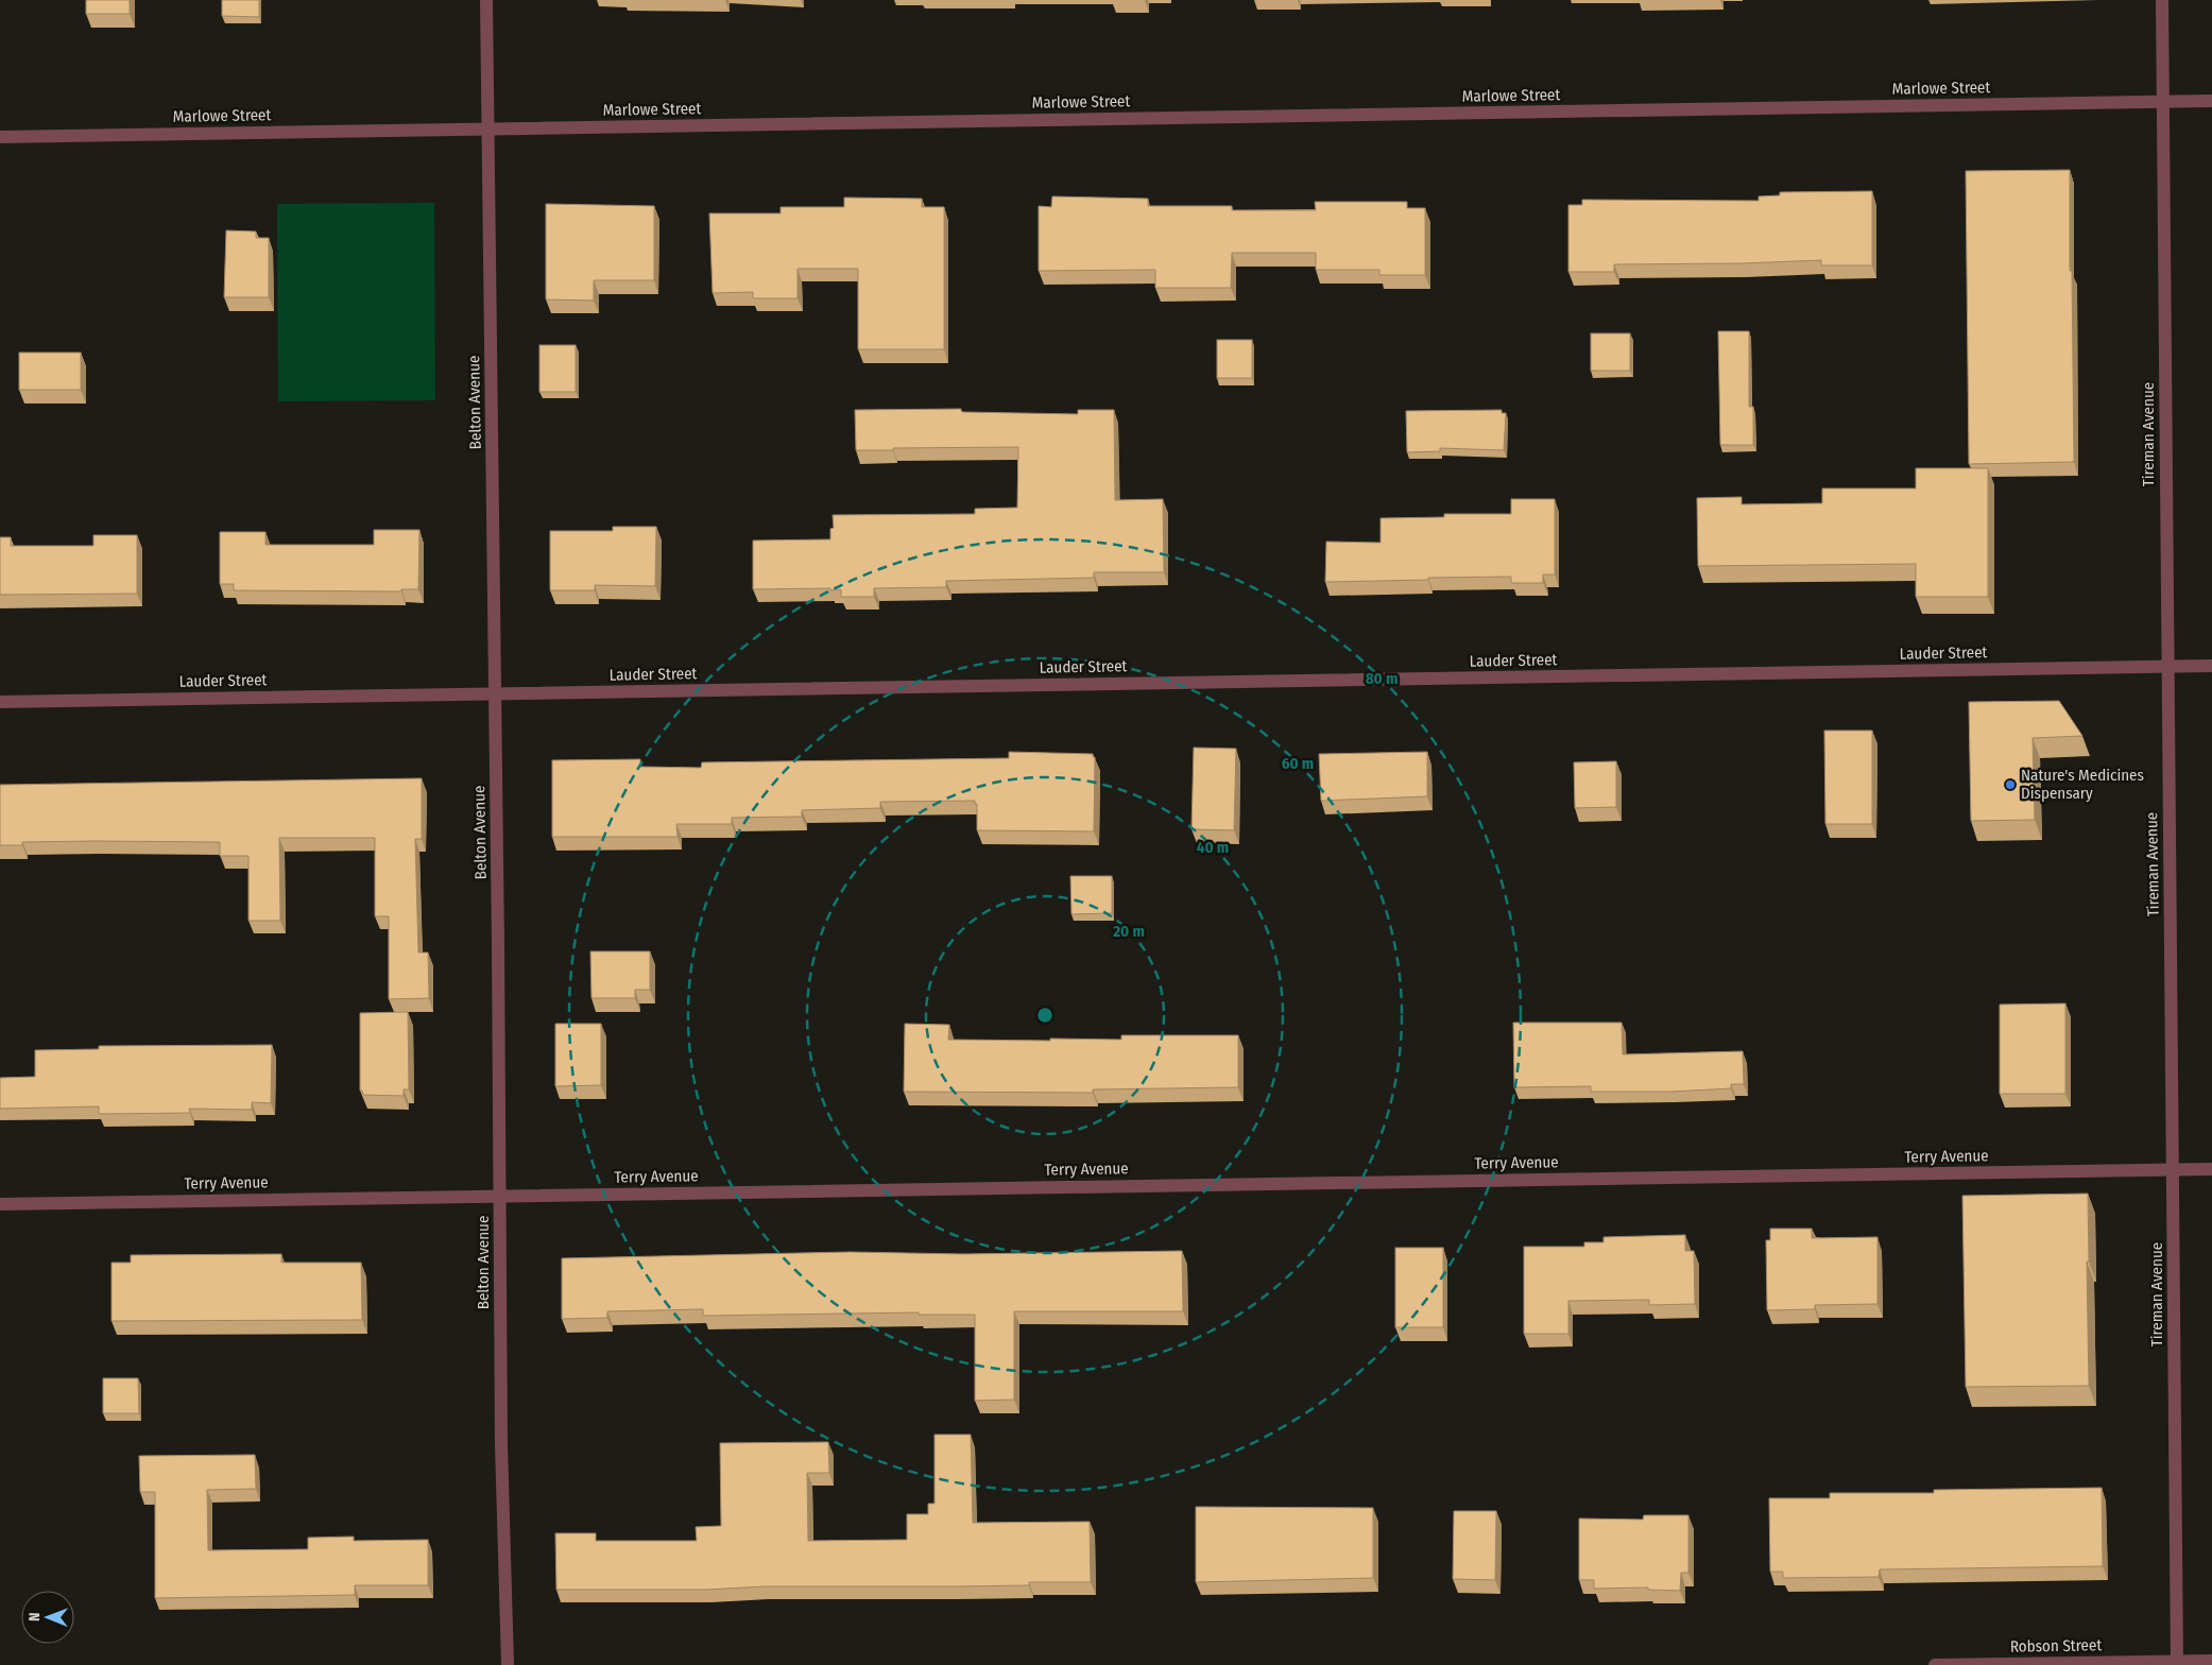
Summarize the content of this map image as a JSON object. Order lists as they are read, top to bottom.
{
  "streets": {
    "street": [
      "Marlowe Street",
      "Belton Avenue",
      "Tireman Avenue",
      "Lauder Street",
      "Terry Avenue",
      "Robson Street"
    ]
  },
  "crossings": [
    ["Marlowe Street", "Belton Avenue"],
    ["Marlowe Street", "Tireman Avenue"],
    ["Belton Avenue", "Lauder Street"],
    ["Belton Avenue", "Terry Avenue"],
    ["Tireman Avenue", "Lauder Street"],
    ["Tireman Avenue", "Terry Avenue"],
    ["Tireman Avenue", "Robson Street"]
  ],
  "places": ["Nature's Medicines Dispensary"],
  "north": "left",
  "rings": [
    "80 m",
    "60 m",
    "40 m",
    "20 m"
  ]
}
